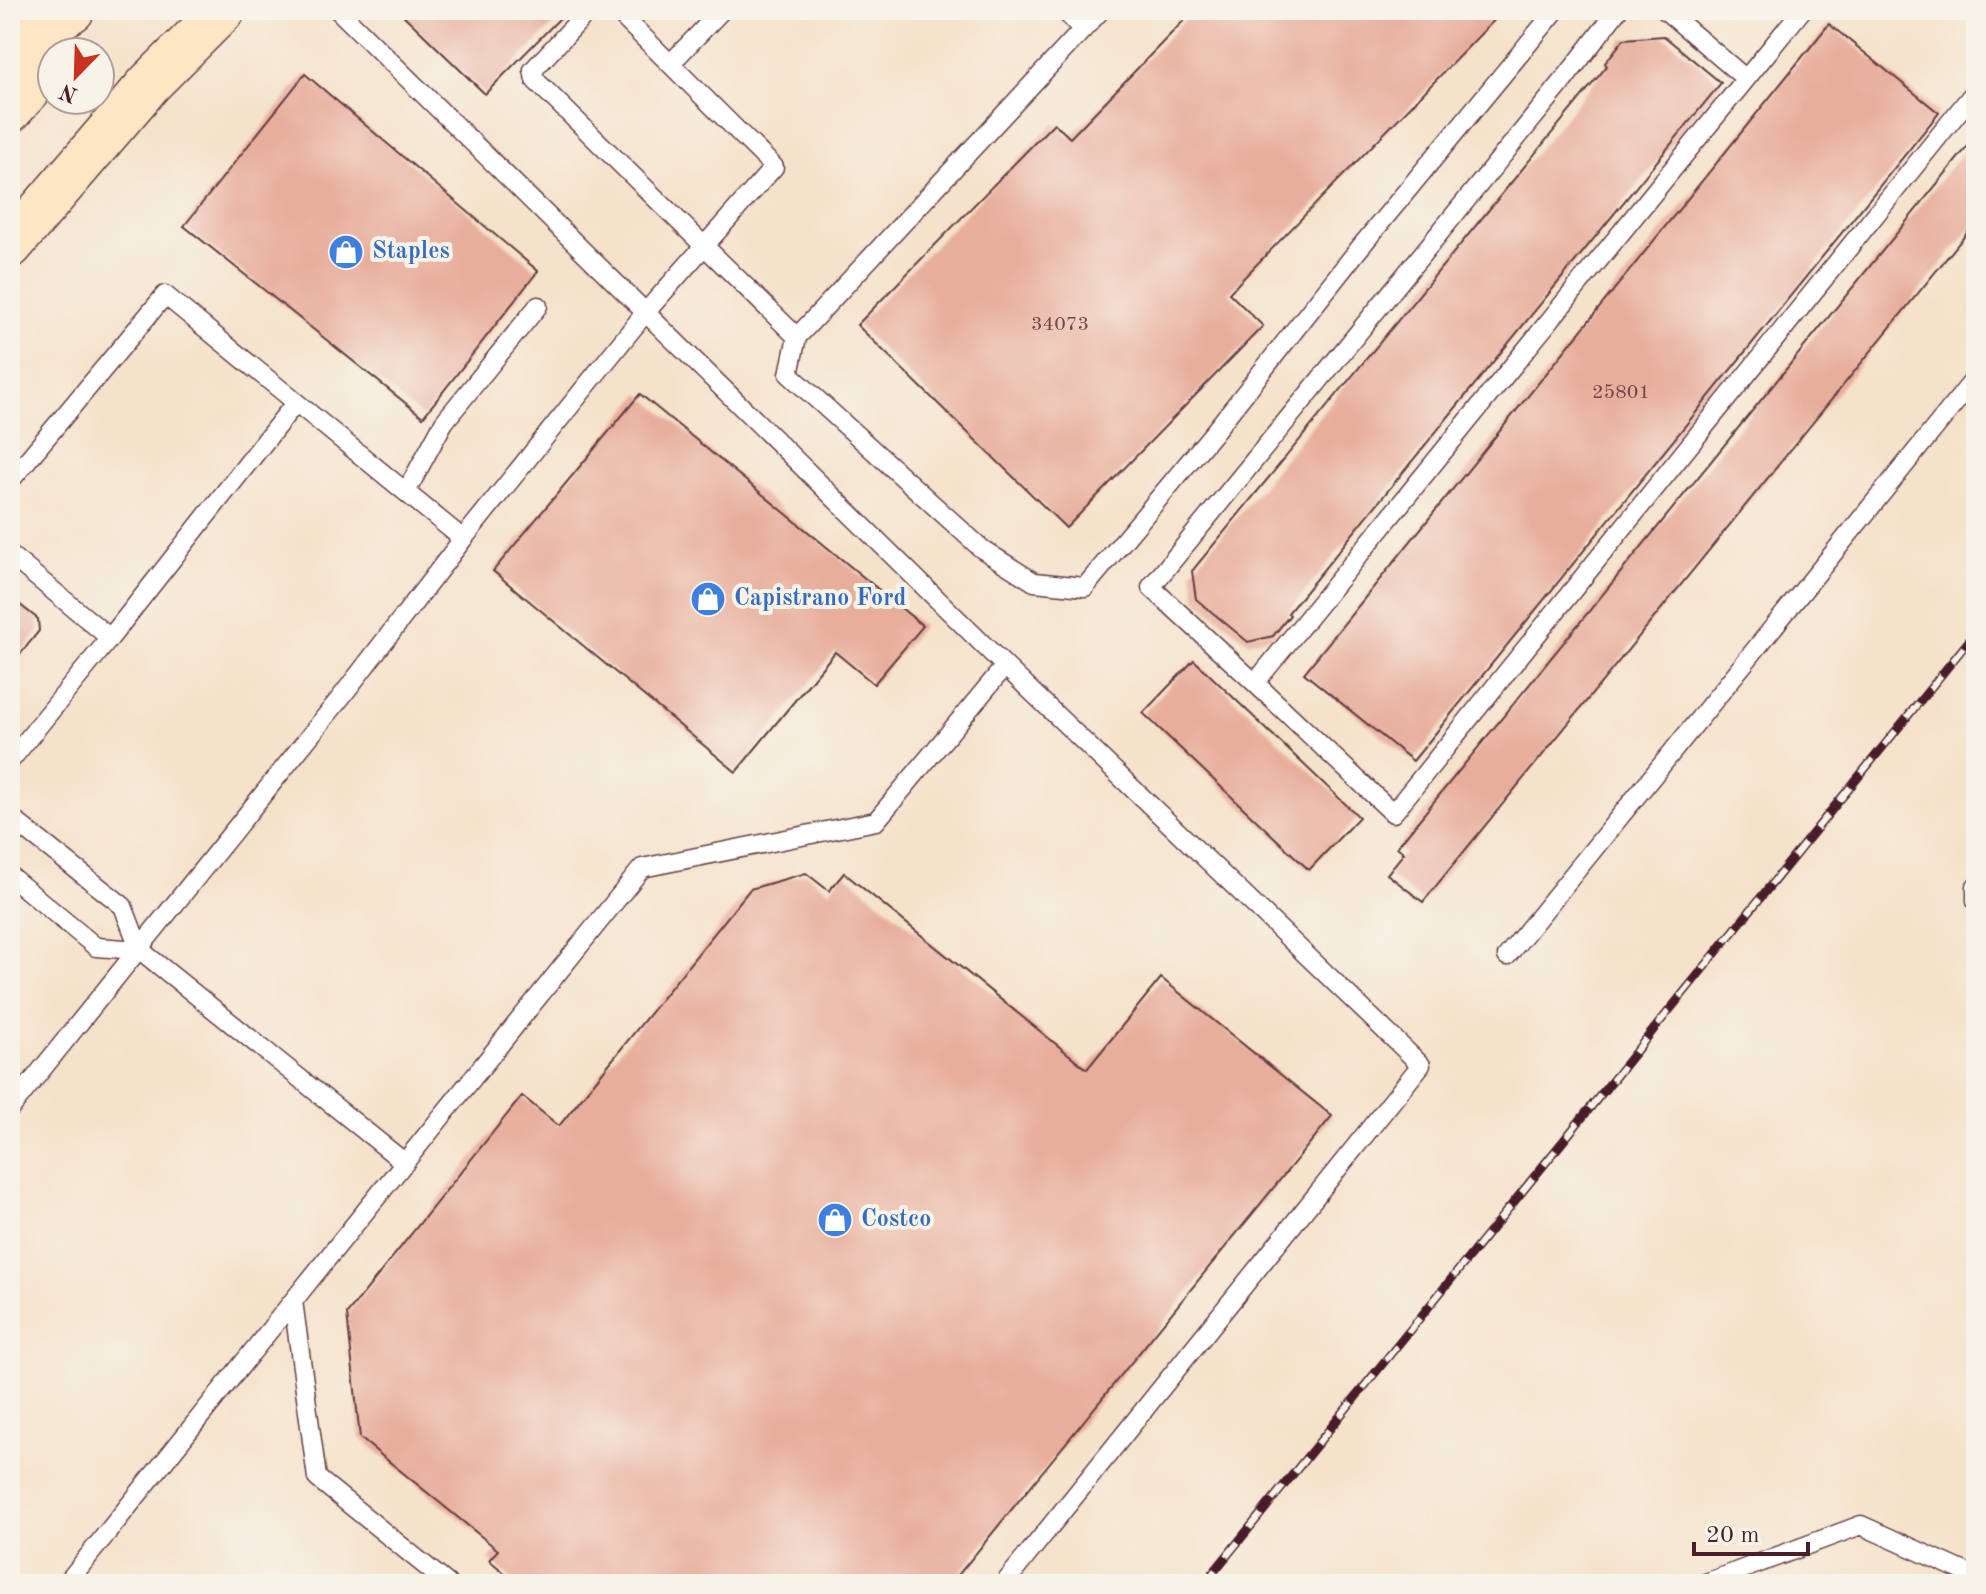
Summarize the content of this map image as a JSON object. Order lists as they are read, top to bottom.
{
  "places": {
    "shop": ["Staples", "Capistrano Ford", "Costco"]
  },
  "house_numbers": ["34073", "25801"],
  "scale_bar": "20 m",
  "north": "bottom left"
}
